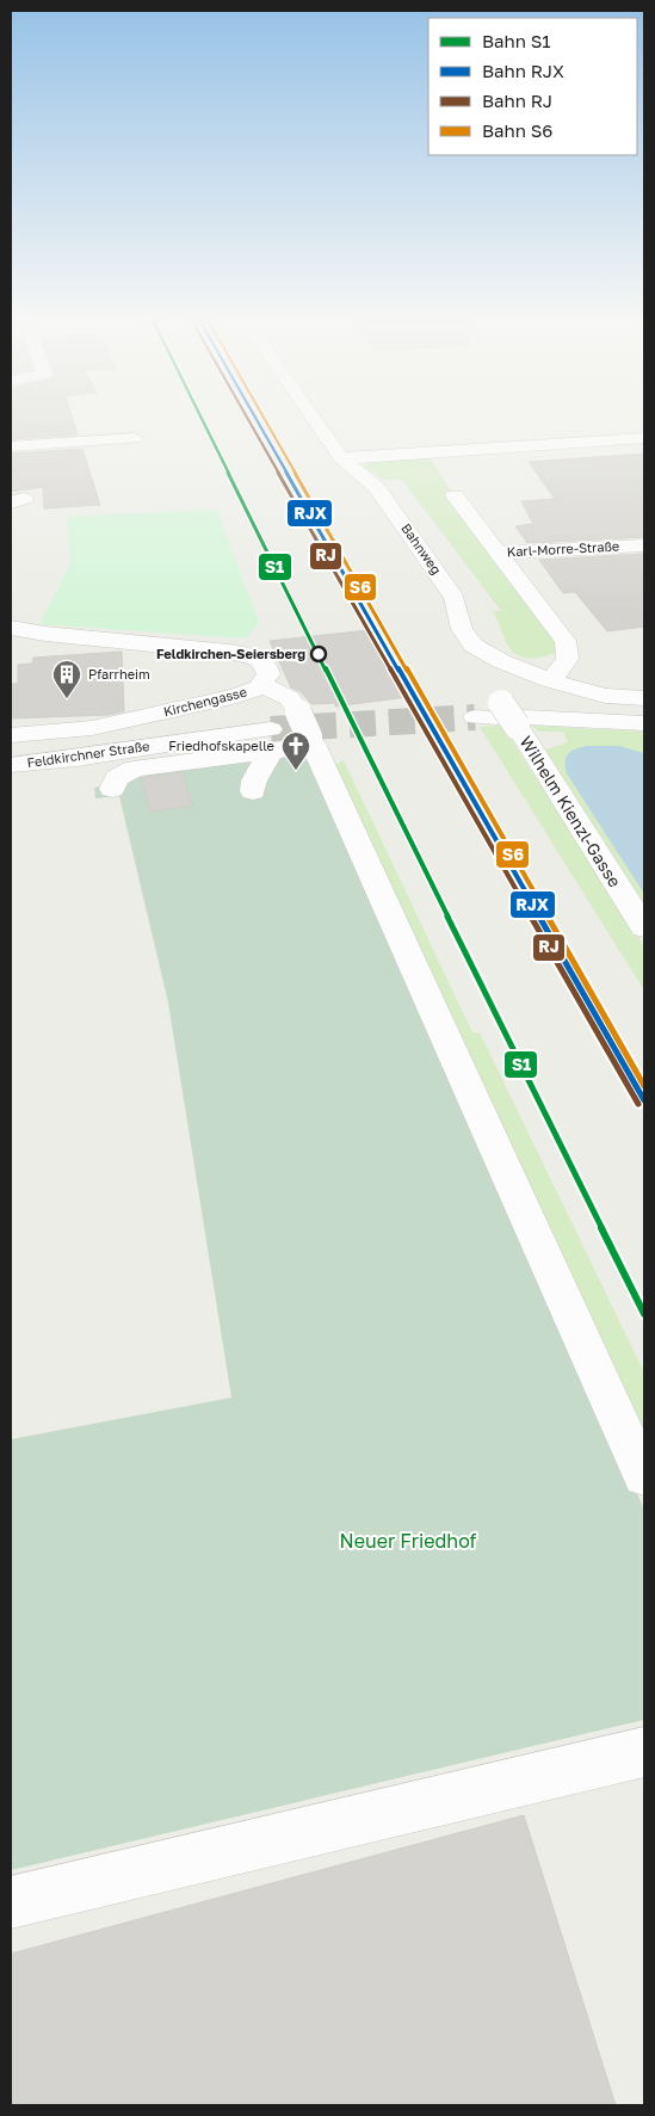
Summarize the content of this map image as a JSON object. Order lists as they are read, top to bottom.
{
  "streets": {
    "street": [
      "Bahnweg",
      "Karl-Morre-Straße",
      "Kirchengasse",
      "Feldkirchner Straße",
      "Wilhelm Kienzl-Gasse"
    ]
  },
  "crossings": [
    ["Bahnweg", "Karl-Morre-Straße"]
  ],
  "parks": ["Neuer Friedhof"],
  "places": {
    "other": ["Feldkirchen-Seiersberg"],
    "building": ["Pfarrheim"],
    "church": ["Friedhofskapelle"]
  },
  "lines": [
    "rail line S1",
    "rail line RJX",
    "rail line RJ",
    "rail line S6"
  ],
  "legend": [
    "Bahn S1",
    "Bahn RJX",
    "Bahn RJ",
    "Bahn S6"
  ]
}
